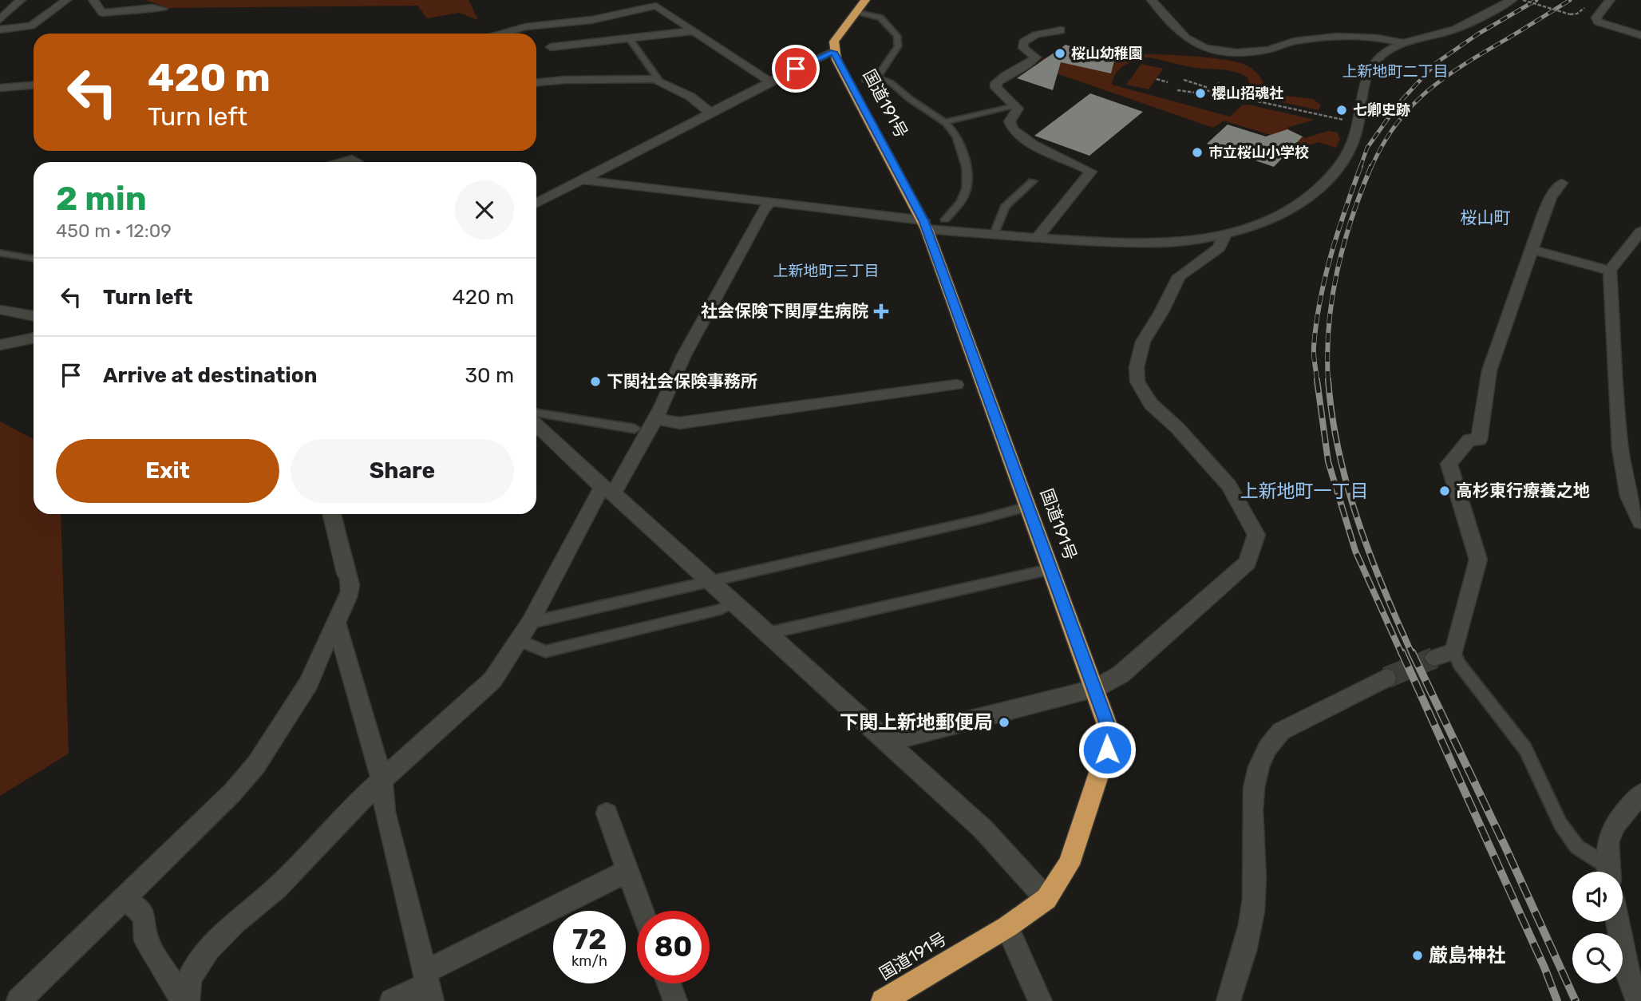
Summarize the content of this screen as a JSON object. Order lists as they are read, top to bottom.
{
  "streets": {
    "highway": ["国道191号"]
  },
  "districts": [
    "上新地町二丁目",
    "桜山町",
    "上新地町三丁目",
    "上新地町一丁目"
  ],
  "places": {
    "other": [
      "桜山幼稚園",
      "櫻山招魂社",
      "七卿史跡",
      "市立桜山小学校",
      "下関社会保険事務所",
      "高杉東行療養之地",
      "下関上新地郵便局",
      "厳島神社"
    ],
    "health": ["社会保険下関厚生病院"]
  },
  "page": {
    "turn": ["420 m", "Turn left"],
    "heading": ["2 min", "450 m · 12:09"],
    "list": [
      {
        "name": "Turn left",
        "value": "420 m"
      },
      {
        "name": "Arrive at destination",
        "value": "30 m"
      }
    ],
    "buttons": ["Exit", "Share"],
    "speed": "72 km/h",
    "limit": "80"
  }
}
